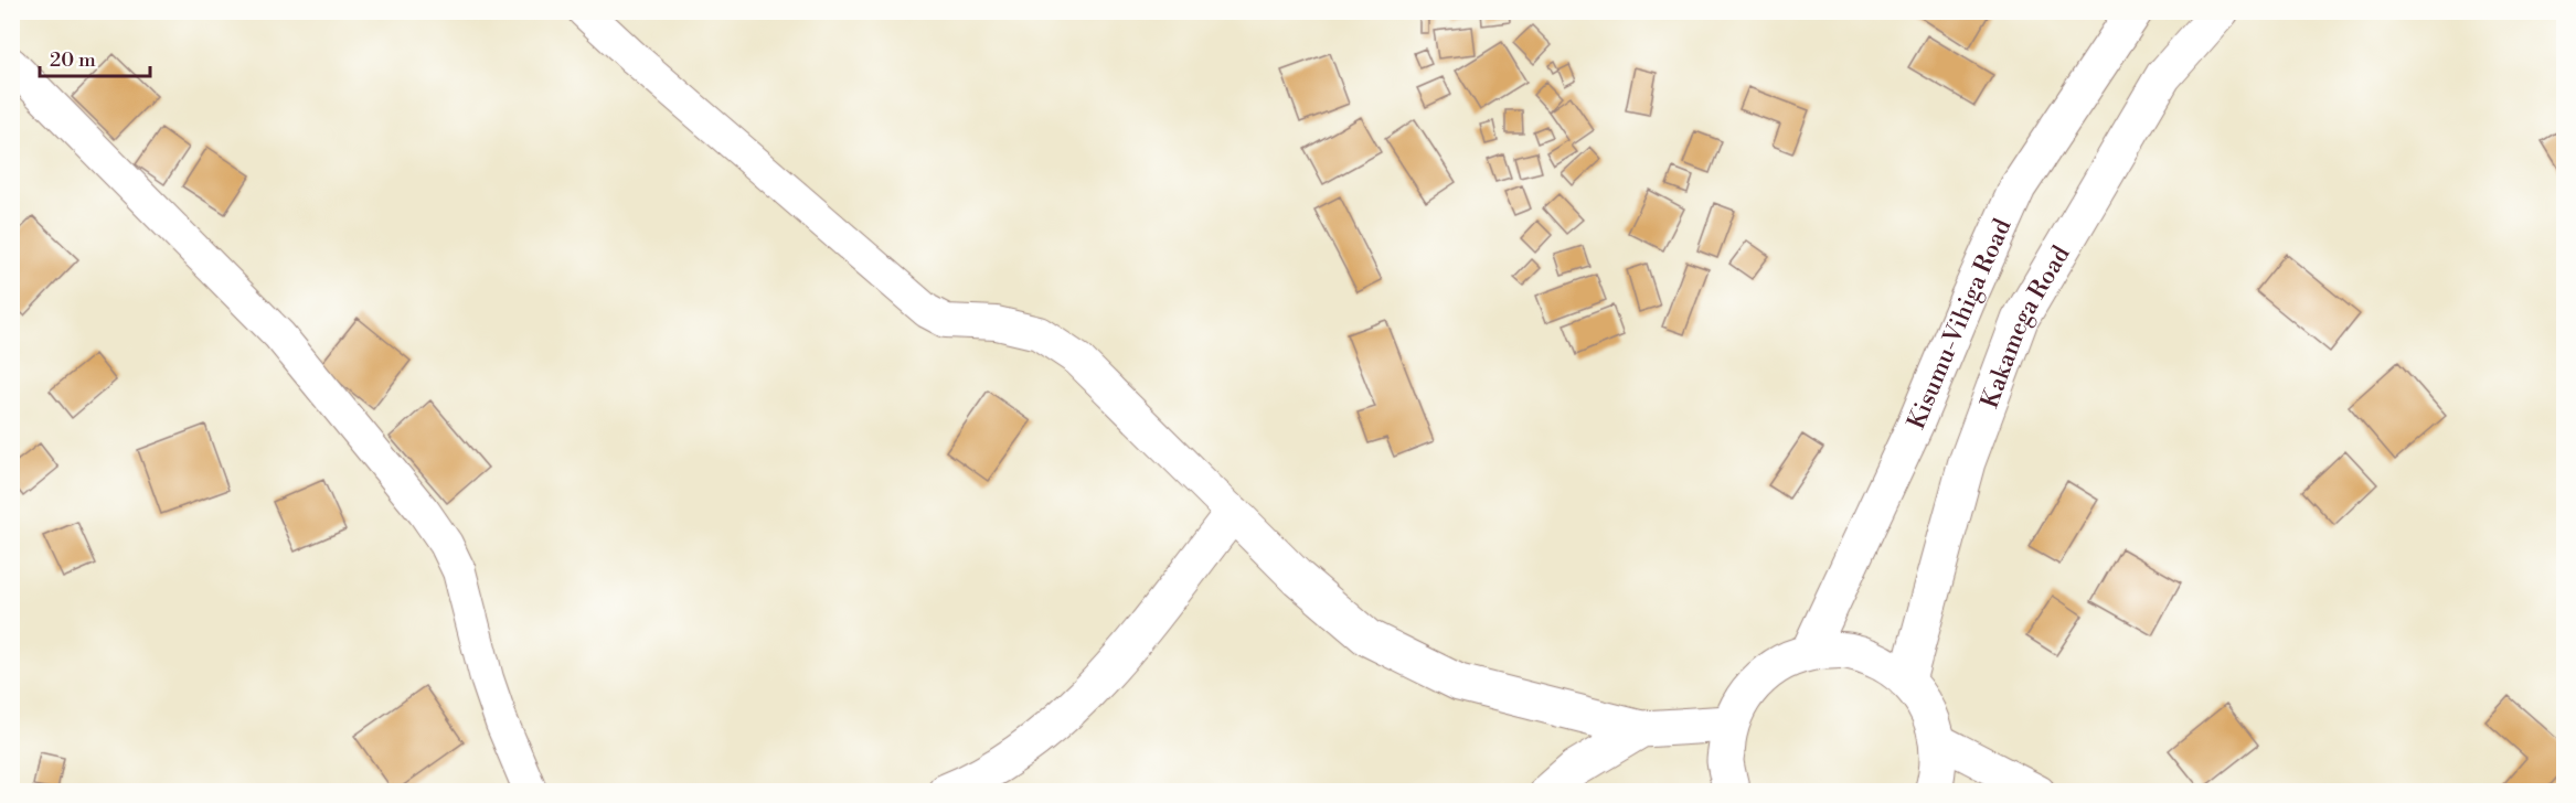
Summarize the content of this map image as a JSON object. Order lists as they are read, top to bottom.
{
  "streets": {
    "main road": ["Kisumu-Vihiga Road", "Kakamega Road"]
  },
  "scale_bar": "20 m"
}
